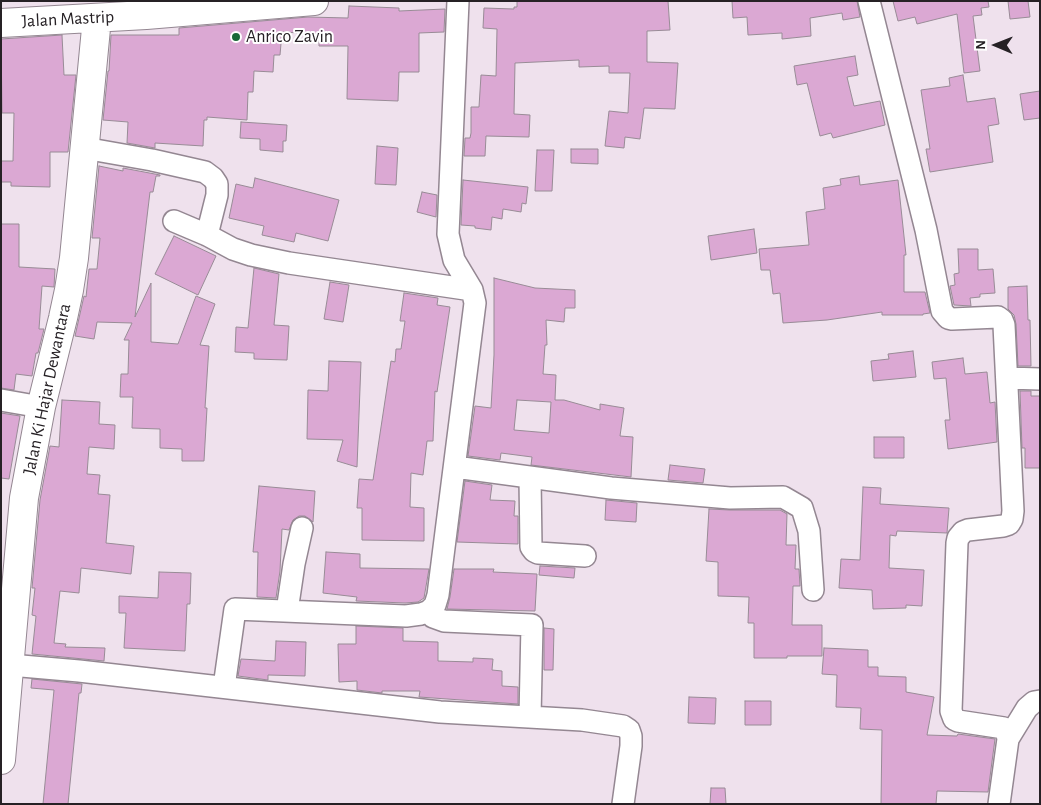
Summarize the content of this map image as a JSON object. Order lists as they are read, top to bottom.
{
  "streets": {
    "street": ["Jalan Mastrip", "Jalan Ki Hajar Dewantara"]
  },
  "crossings": [
    ["Jalan Mastrip", "Jalan Ki Hajar Dewantara"]
  ],
  "places": ["Anrico Zavin"],
  "north": "left"
}
